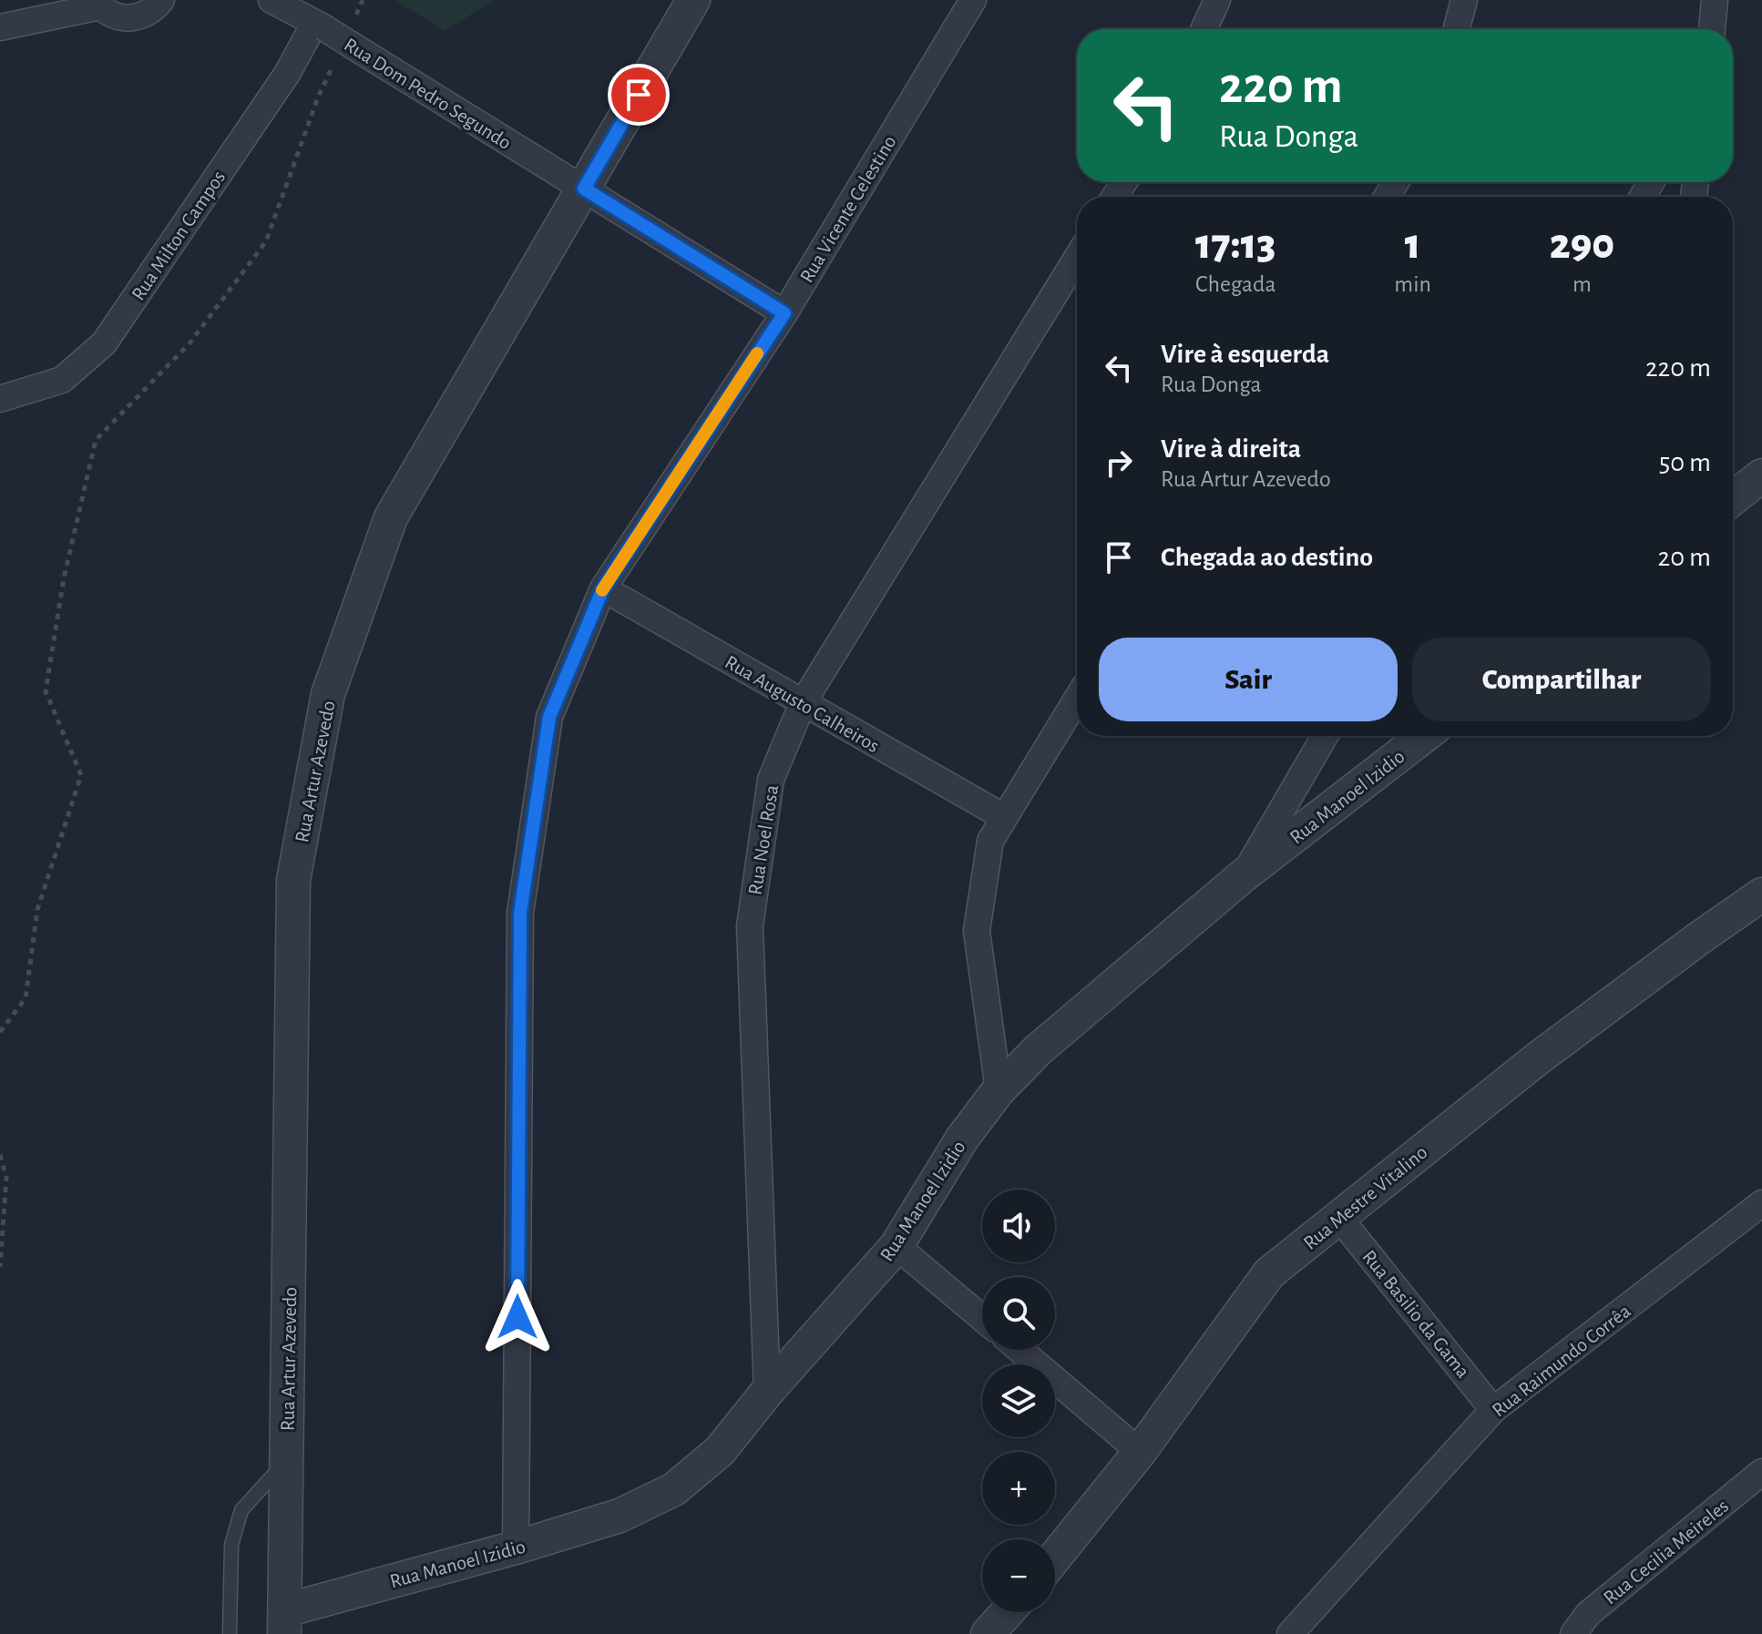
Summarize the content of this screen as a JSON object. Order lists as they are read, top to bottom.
{
  "streets": {
    "street": [
      "Rua Dom Pedro Segundo",
      "Rua Vicente Celestino",
      "Rua Milton Campos",
      "Rua Augusto Calheiros",
      "Rua Artur Azevedo",
      "Rua Manoel Izidio",
      "Rua Noel Rosa",
      "Rua Mestre Vitalino",
      "Rua Basilio da Gama",
      "Rua Raimundo Corrêa",
      "Rua Cecilia Meireles"
    ]
  },
  "crossings": [
    ["Rua Dom Pedro Segundo", "Rua Vicente Celestino"],
    ["Rua Dom Pedro Segundo", "Rua Milton Campos"],
    ["Rua Dom Pedro Segundo", "Rua Artur Azevedo"],
    ["Rua Vicente Celestino", "Rua Augusto Calheiros"],
    ["Rua Vicente Celestino", "Rua Manoel Izidio"],
    ["Rua Augusto Calheiros", "Rua Noel Rosa"],
    ["Rua Artur Azevedo", "Rua Manoel Izidio"],
    ["Rua Manoel Izidio", "Rua Noel Rosa"],
    ["Rua Mestre Vitalino", "Rua Basilio da Gama"],
    ["Rua Basilio da Gama", "Rua Raimundo Corrêa"]
  ],
  "page": {
    "turn": ["220 m", "Rua Donga"],
    "eta": [
      "17:13",
      "Chegada",
      "1",
      "min",
      "290",
      "m"
    ],
    "list": [
      {
        "name": "Vire à esquerda",
        "note": "Rua Donga",
        "value": "220 m"
      },
      {
        "name": "Vire à direita",
        "note": "Rua Artur Azevedo",
        "value": "50 m"
      },
      {
        "name": "Chegada ao destino",
        "value": "20 m"
      }
    ],
    "buttons": ["Sair", "Compartilhar"],
    "map_buttons": ["+", "−"]
  }
}
